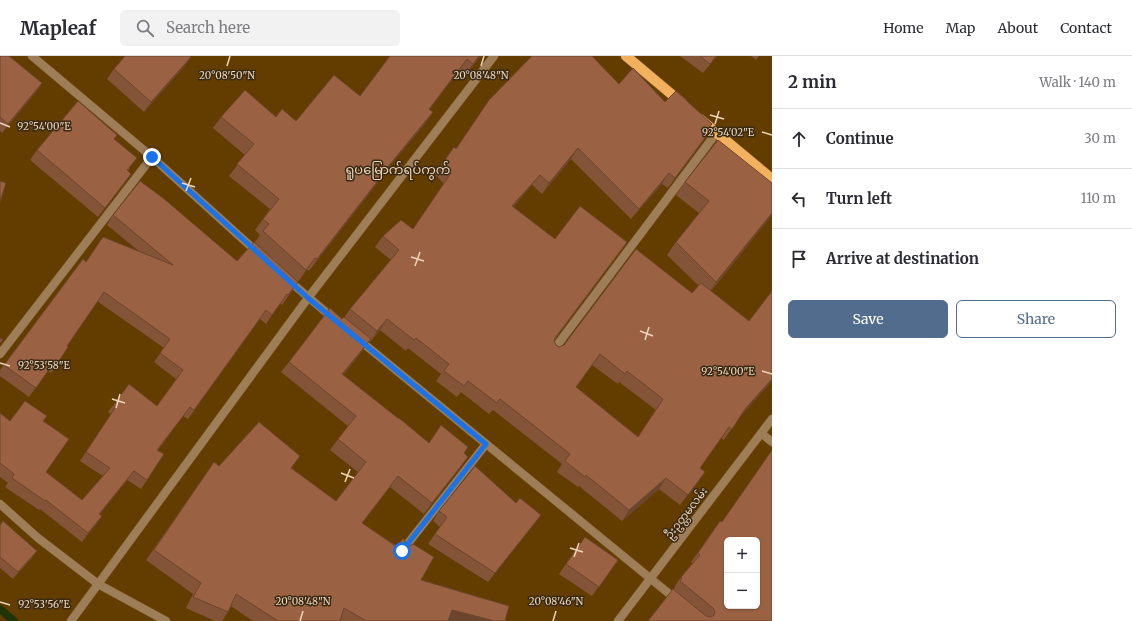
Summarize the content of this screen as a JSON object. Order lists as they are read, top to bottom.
{
  "streets": {
    "street": ["ဦးဥတ္တမလမ်း"]
  },
  "districts": ["ရူပမြောက်ရပ်ကွက်"],
  "page": {
    "header": "Mapleaf",
    "search": "Search here",
    "nav": [
      "Home",
      "Map",
      "About",
      "Contact"
    ],
    "heading": ["2 min", "Walk · 140 m"],
    "list": [
      ["Continue", "30 m"],
      ["Turn left", "110 m"],
      "Arrive at destination"
    ],
    "buttons": ["Save", "Share"],
    "map_buttons": ["+", "−"]
  },
  "coordinates": [
    "20°08'50\"N",
    "20°08'48\"N",
    "92°54'00\"E",
    "92°54'02\"E",
    "92°53'58\"E",
    "20°08'46\"N",
    "92°53'56\"E"
  ]
}
